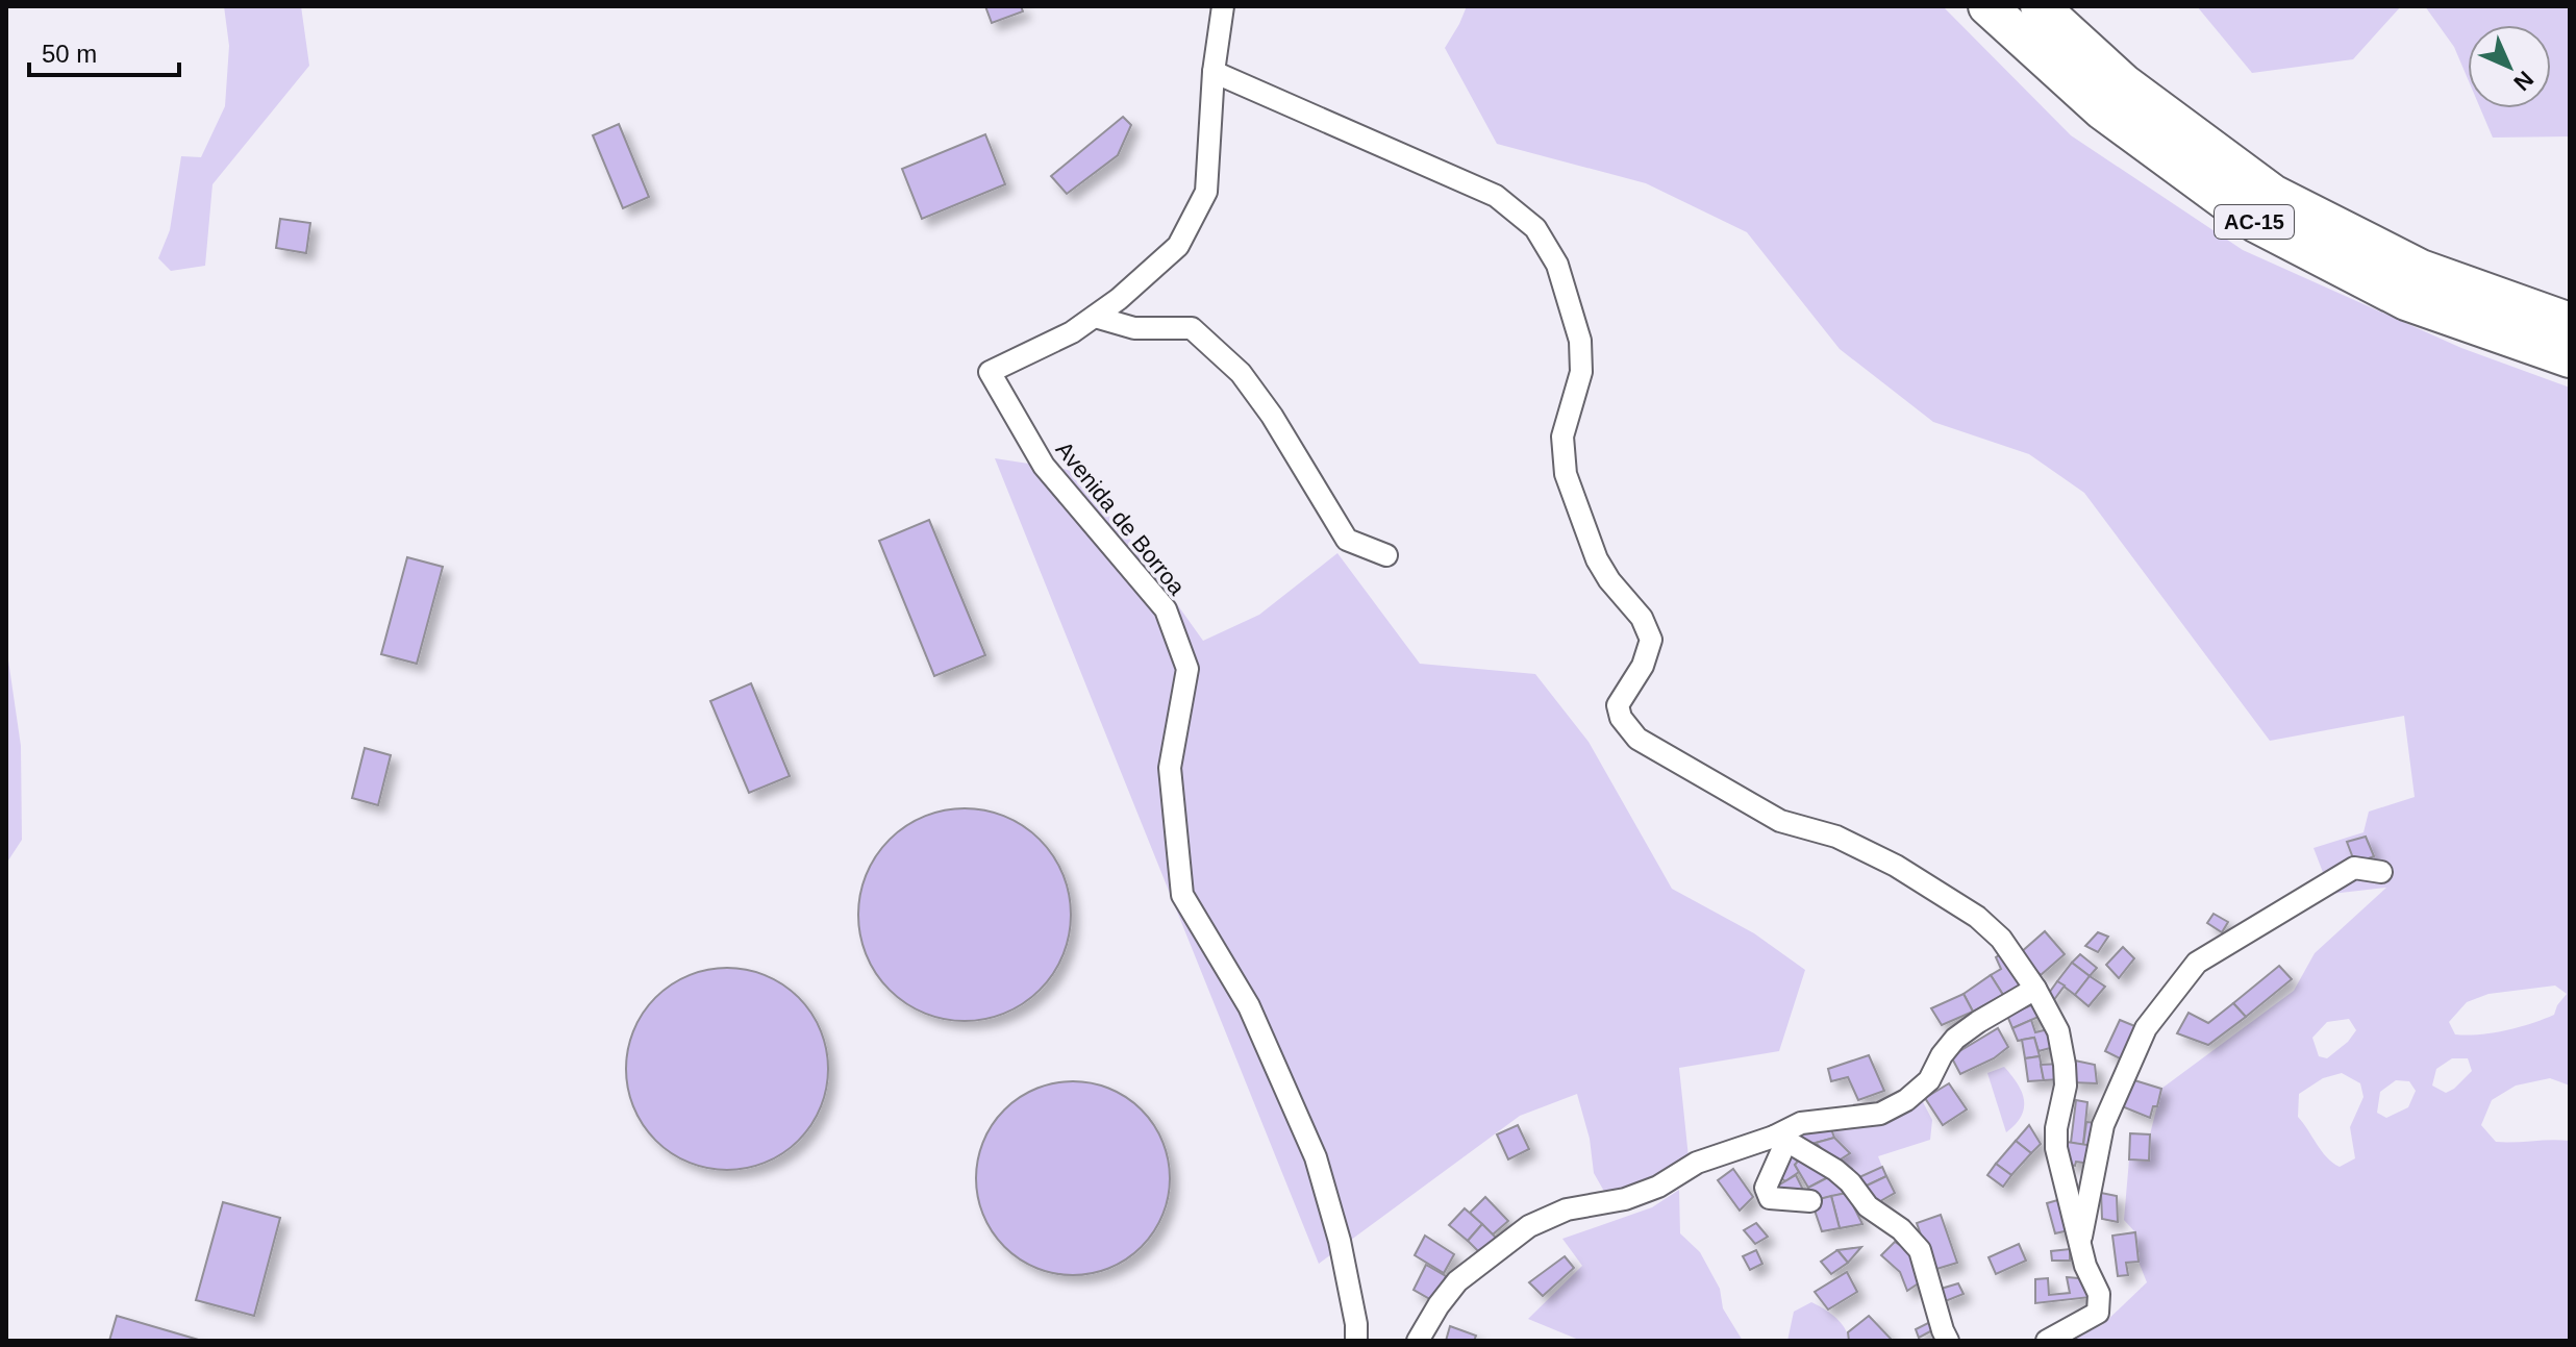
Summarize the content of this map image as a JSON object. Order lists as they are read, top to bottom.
{
  "streets": {
    "highway": ["AC-15"],
    "street": ["Avenida de Borroa"]
  },
  "scale_bar": "50 m",
  "north": "bottom right"
}
